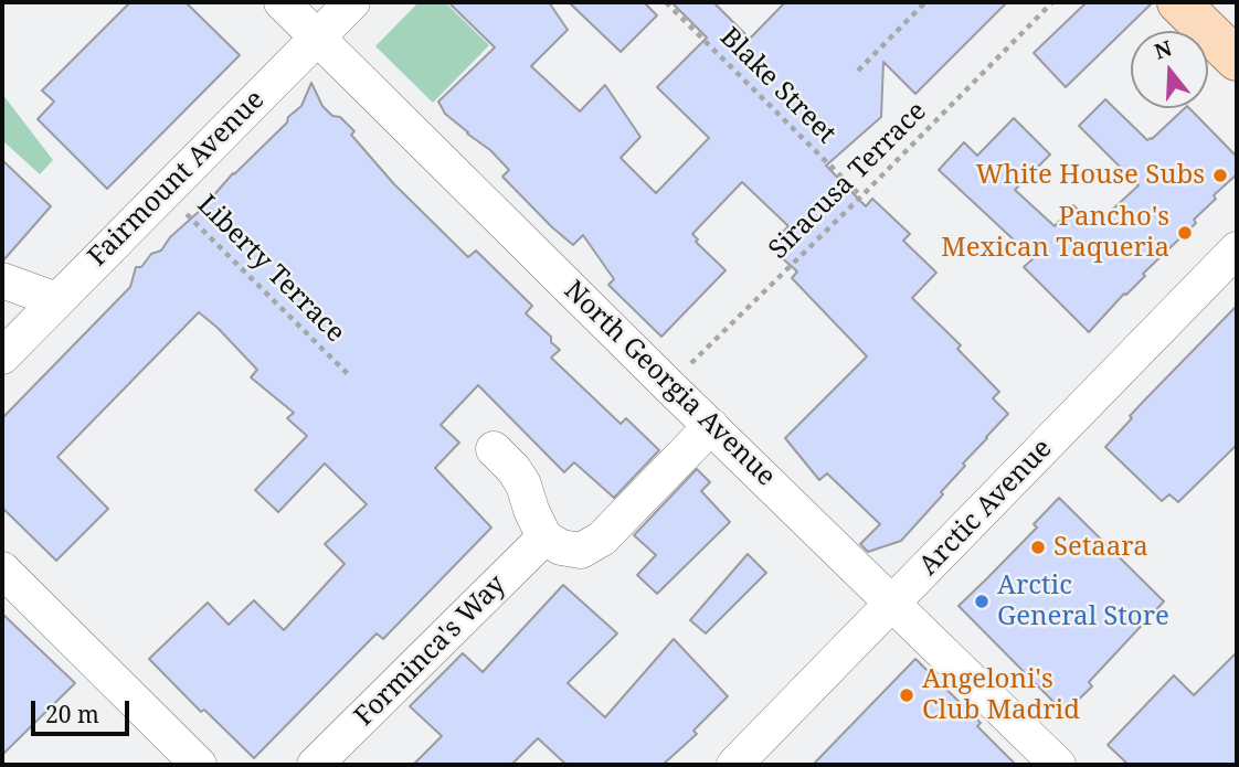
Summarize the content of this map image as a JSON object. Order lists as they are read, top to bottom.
{
  "streets": {
    "street": [
      "Fairmount Avenue",
      "North Georgia Avenue",
      "Arctic Avenue",
      "Forminca's Way"
    ],
    "path": ["Blake Street", "Siracusa Terrace", "Liberty Terrace"]
  },
  "crossings": [
    ["Blake Street", "Siracusa Terrace"],
    ["Fairmount Avenue", "Liberty Terrace"],
    ["Fairmount Avenue", "North Georgia Avenue"],
    ["Siracusa Terrace", "North Georgia Avenue"],
    ["North Georgia Avenue", "Arctic Avenue"]
  ],
  "places": [
    "White House Subs",
    "Pancho's Mexican Taqueria",
    "Setaara",
    "Arctic General Store",
    "Angeloni's Club Madrid"
  ],
  "scale_bar": "20 m",
  "north": "top"
}
